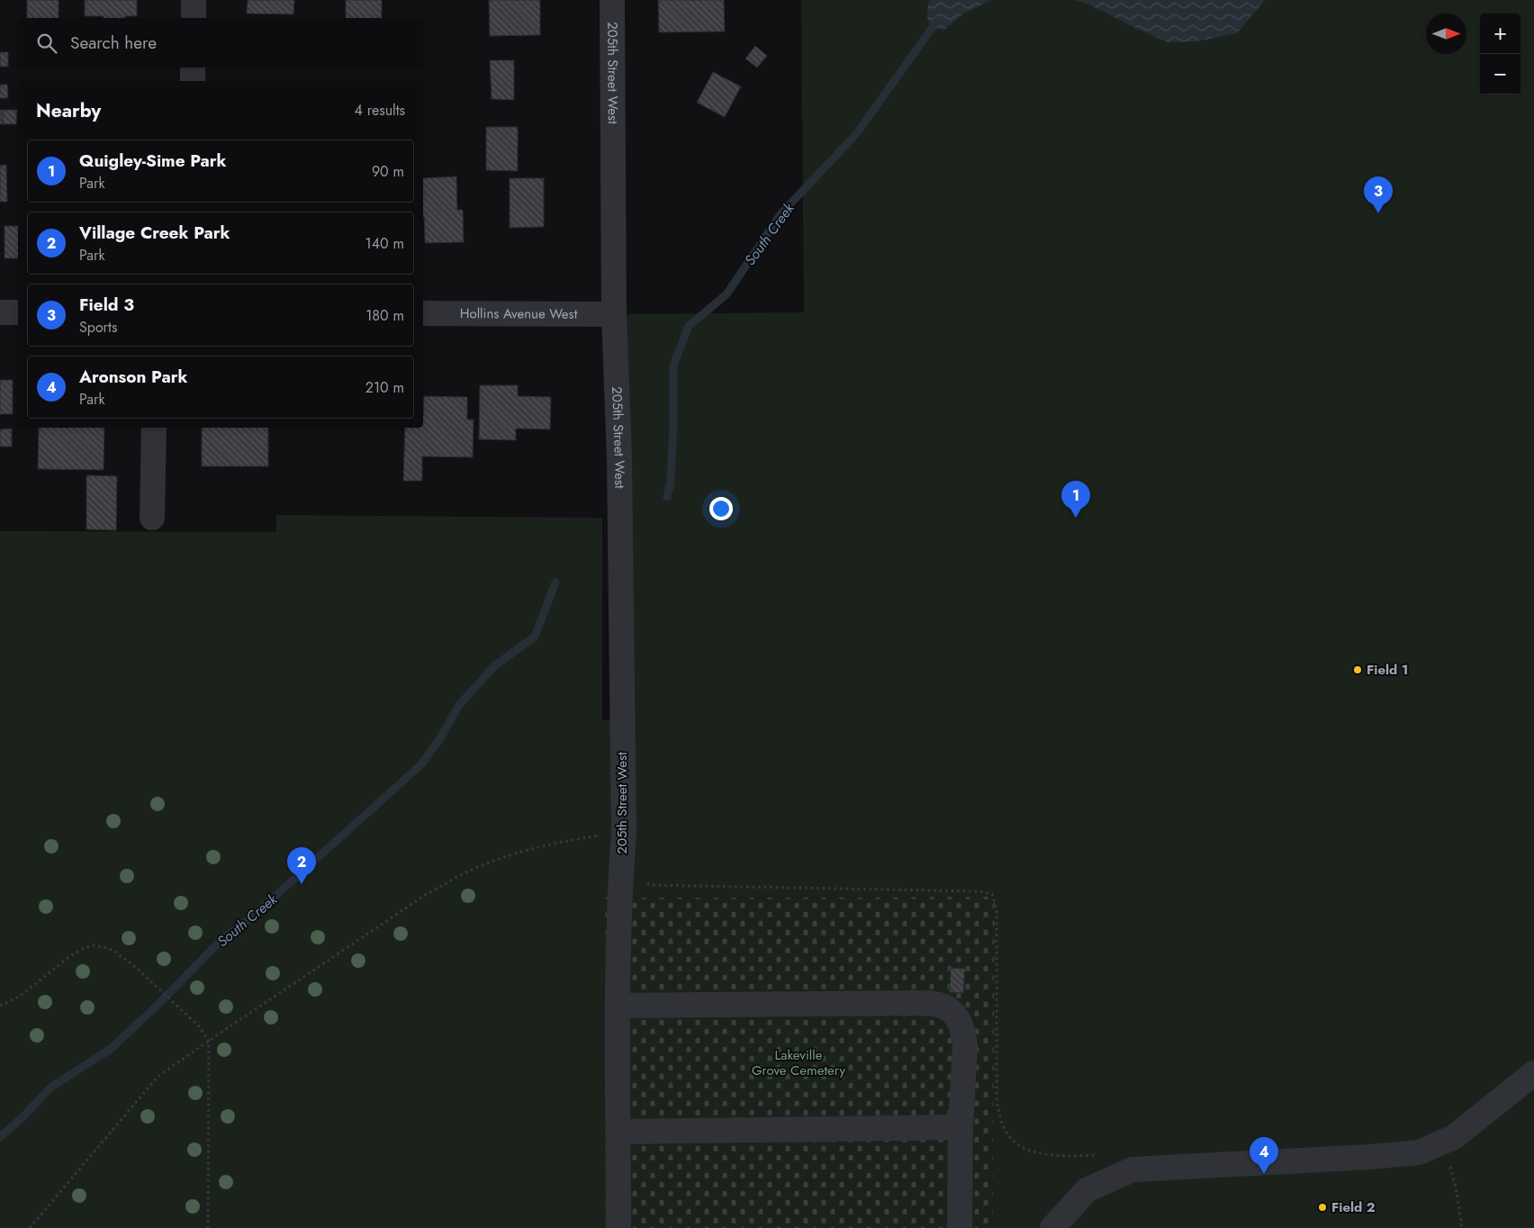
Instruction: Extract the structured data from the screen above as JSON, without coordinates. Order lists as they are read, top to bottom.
{
  "streets": {
    "street": ["205th Street West", "Hollins Avenue West"]
  },
  "crossings": [
    ["205th Street West", "Hollins Avenue West"]
  ],
  "water": ["South Creek"],
  "parks": ["Lakeville Grove Cemetery"],
  "places": ["Field 1", "Field 2"],
  "north": "right",
  "page": {
    "map_buttons": ["+", "−"],
    "search": "Search here",
    "heading": ["Nearby", "4 results"],
    "list": [
      {
        "mark": "1",
        "name": "Quigley-Sime Park",
        "note": "Park",
        "value": "90 m"
      },
      {
        "mark": "2",
        "name": "Village Creek Park",
        "note": "Park",
        "value": "140 m"
      },
      {
        "mark": "3",
        "name": "Field 3",
        "note": "Sports",
        "value": "180 m"
      },
      {
        "mark": "4",
        "name": "Aronson Park",
        "note": "Park",
        "value": "210 m"
      }
    ],
    "pins": [
      "3",
      "1",
      "2",
      "4"
    ]
  }
}
